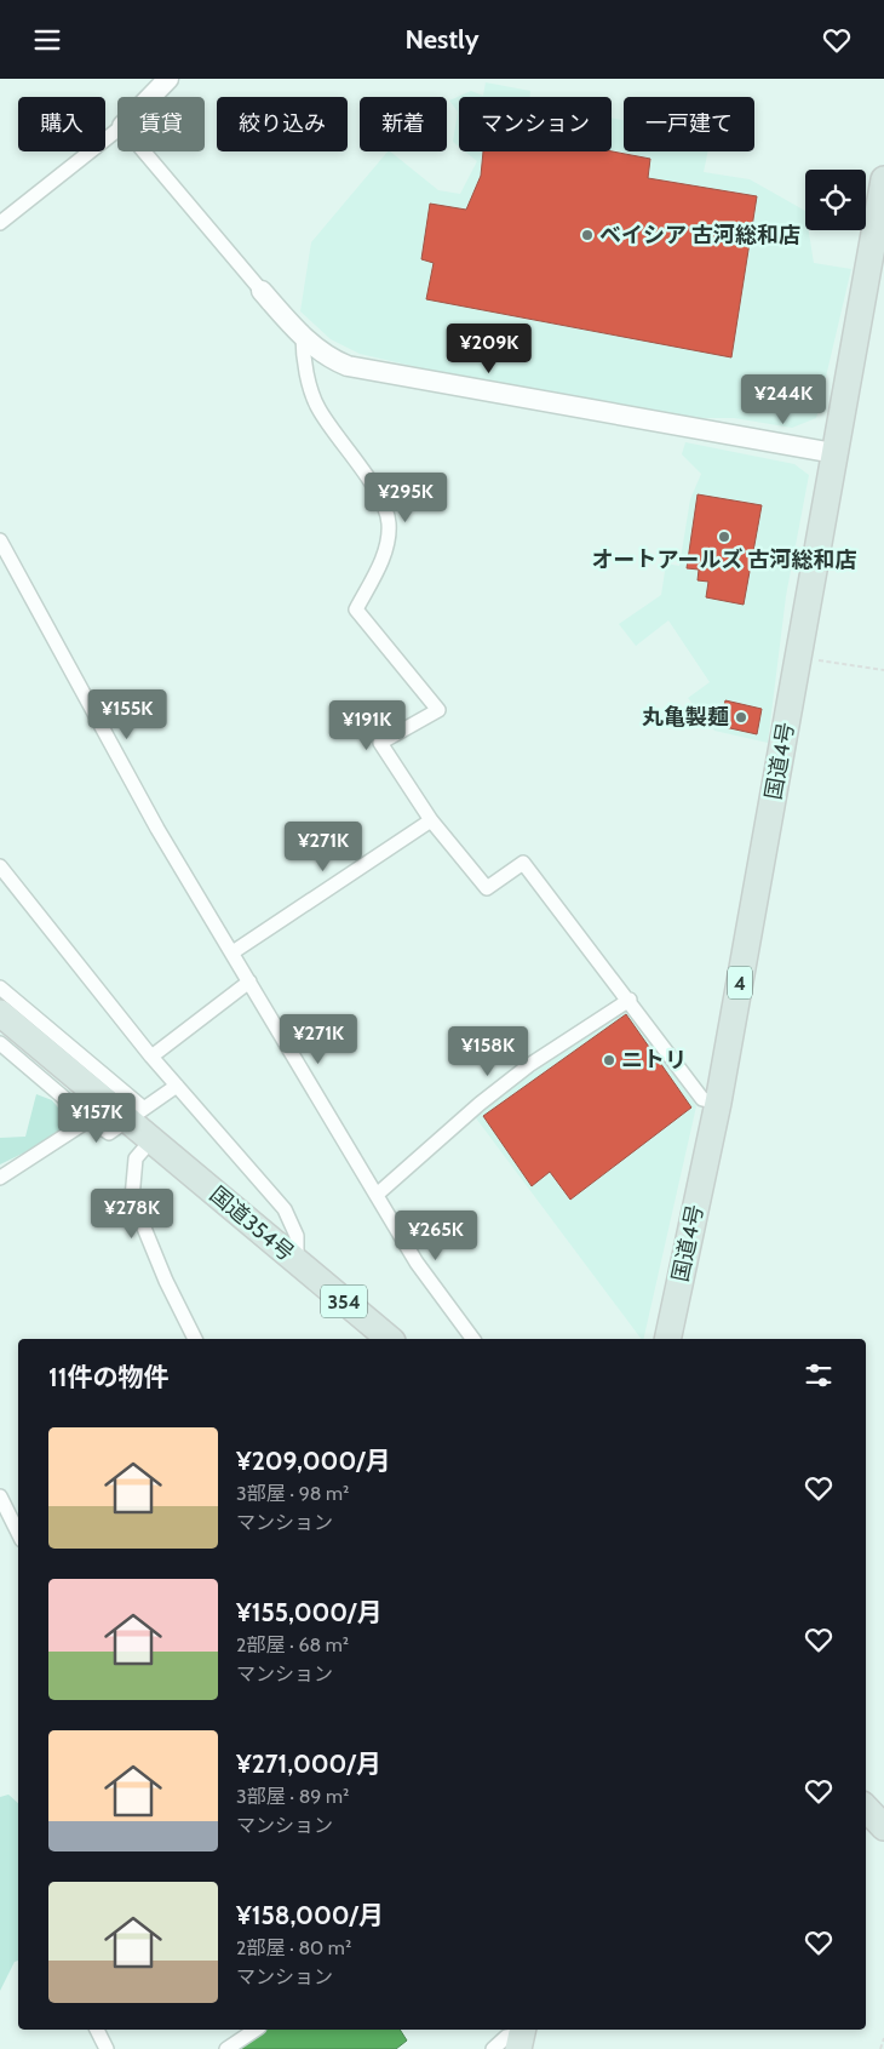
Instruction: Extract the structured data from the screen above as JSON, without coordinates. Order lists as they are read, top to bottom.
{
  "streets": {
    "highway": [
      "国道4号",
      "4",
      "国道354号",
      "354"
    ]
  },
  "places": [
    "ベイシア 古河総和店",
    "オートアールズ 古河総和店",
    "丸亀製麺",
    "ニトリ"
  ],
  "page": {
    "header": "Nestly",
    "chip": [
      "購入",
      "賃貸",
      "絞り込み",
      "新着",
      "マンション",
      "一戸建て"
    ],
    "price": [
      "¥209K",
      "¥244K",
      "¥295K",
      "¥155K",
      "¥191K",
      "¥271K",
      "¥271K",
      "¥158K",
      "¥157K",
      "¥278K",
      "¥265K"
    ],
    "heading": "11件の物件",
    "list": [
      {
        "name": "¥209,000/月",
        "note": "3部屋 · 98 m² · マンション"
      },
      {
        "name": "¥155,000/月",
        "note": "2部屋 · 68 m² · マンション"
      },
      {
        "name": "¥271,000/月",
        "note": "3部屋 · 89 m² · マンション"
      },
      {
        "name": "¥158,000/月",
        "note": "2部屋 · 80 m² · マンション"
      }
    ]
  }
}
